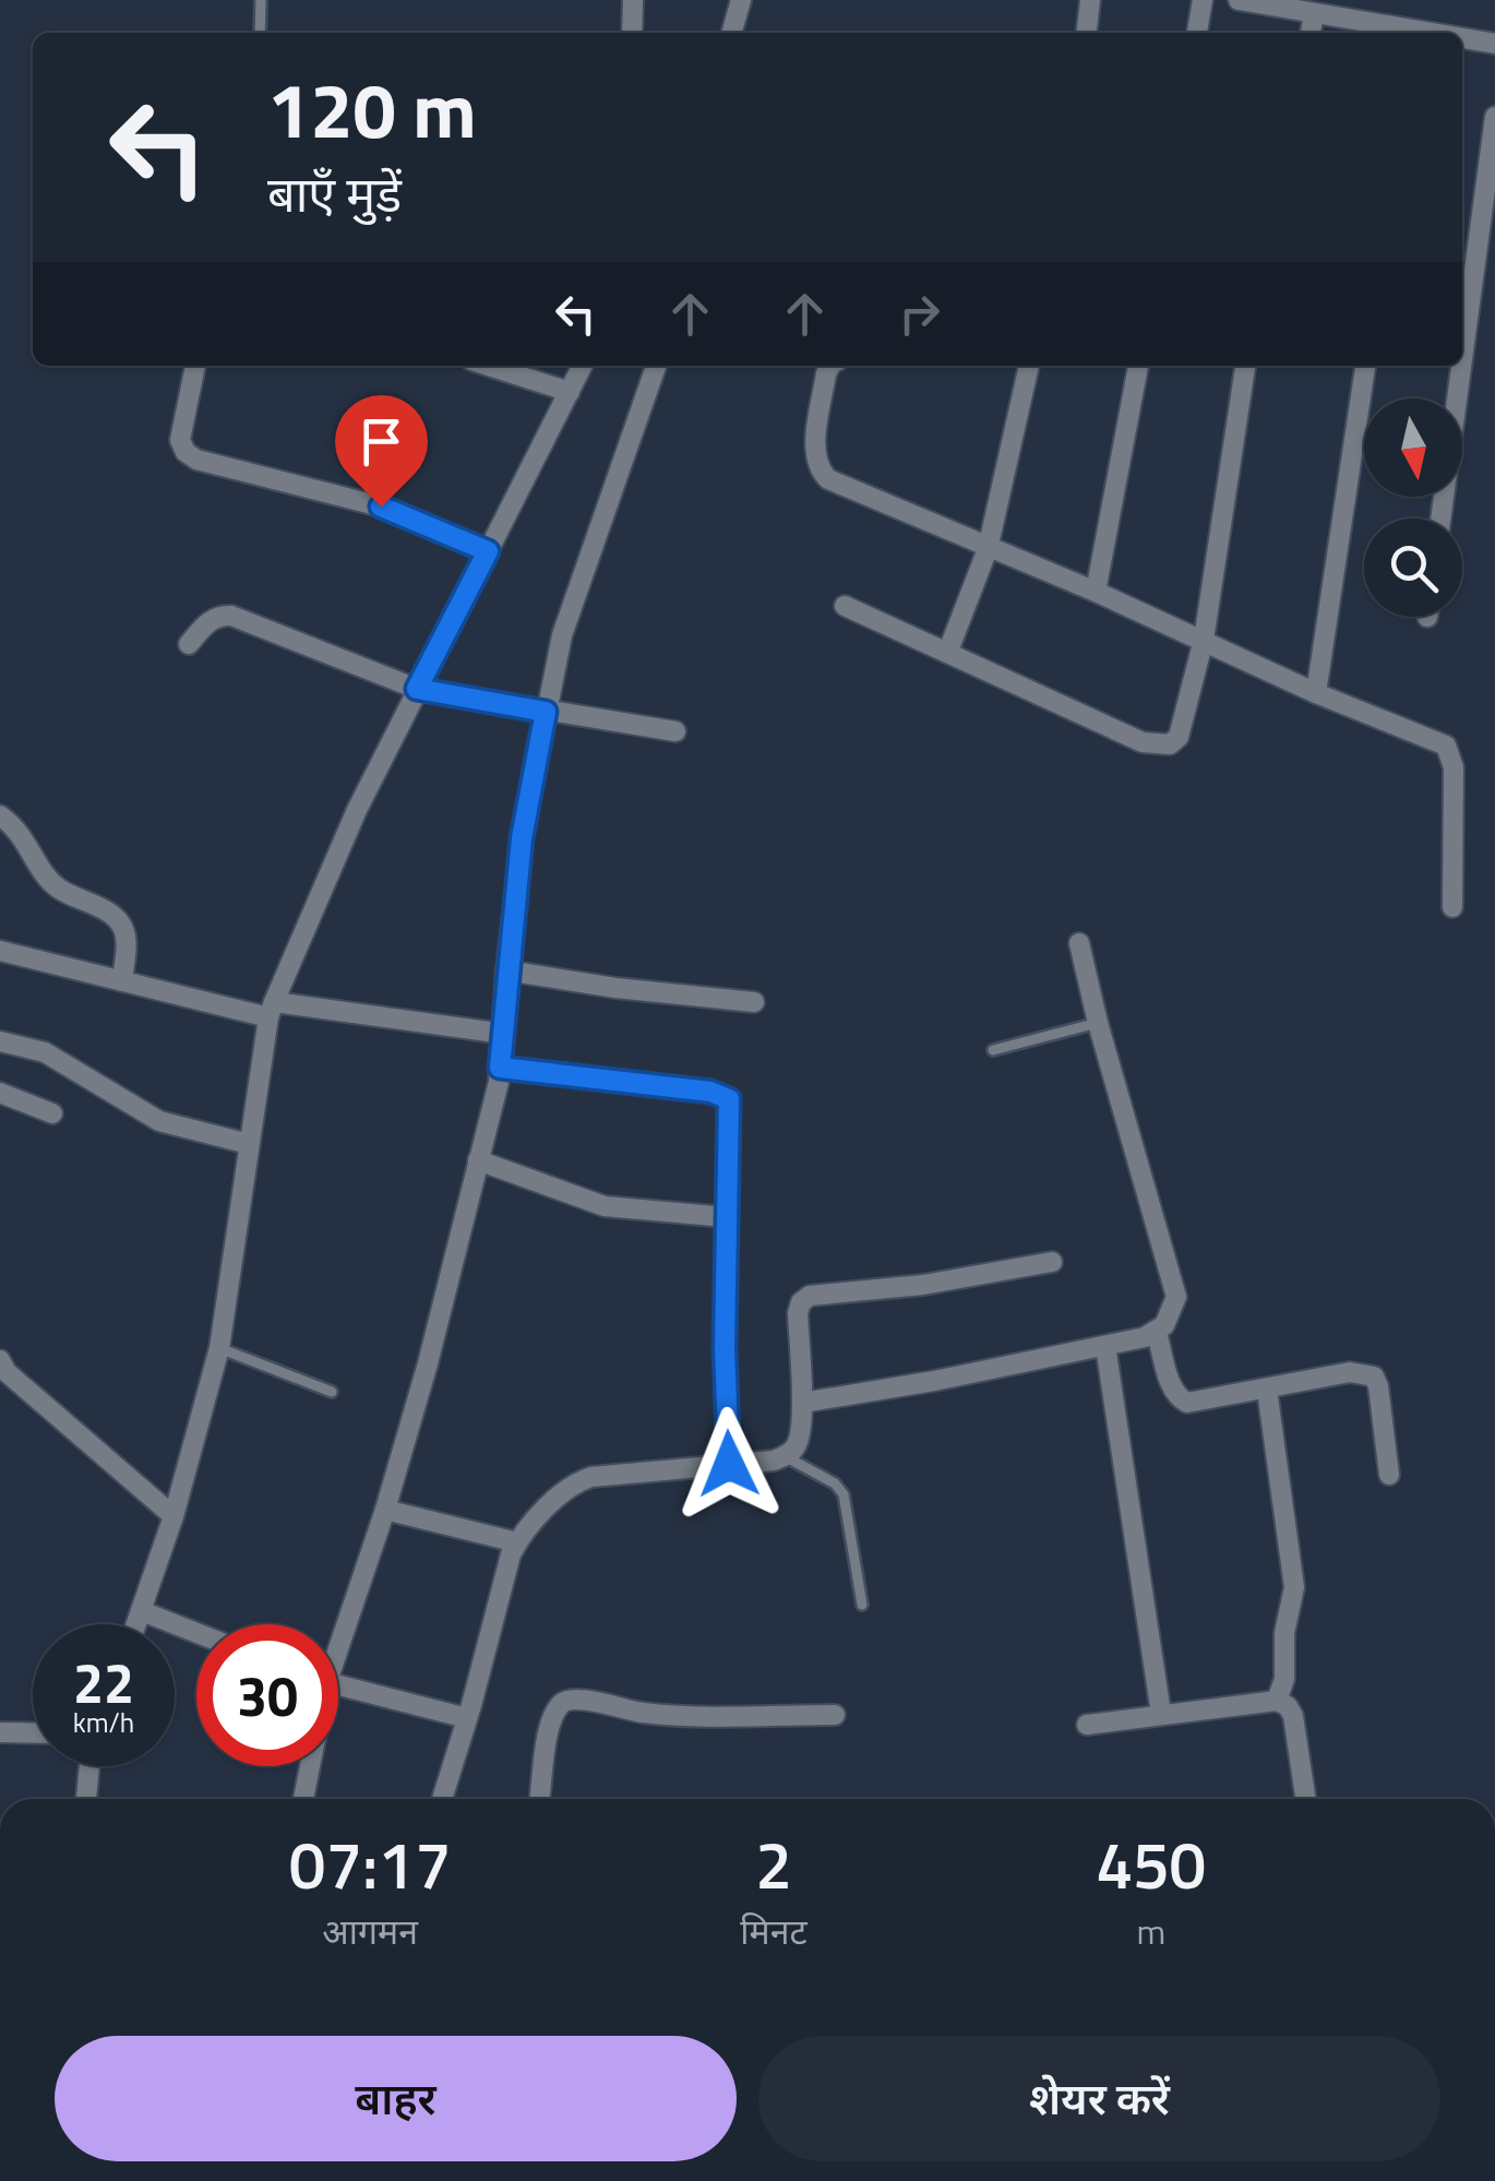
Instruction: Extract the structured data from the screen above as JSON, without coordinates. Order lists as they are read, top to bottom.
{
  "north": "bottom",
  "page": {
    "turn": ["120 m", "बाएँ मुड़ें"],
    "speed": "22 km/h",
    "limit": "30",
    "eta": [
      "07:17",
      "आगमन",
      "2",
      "मिनट",
      "450",
      "m"
    ],
    "buttons": ["बाहर", "शेयर करें"]
  }
}
